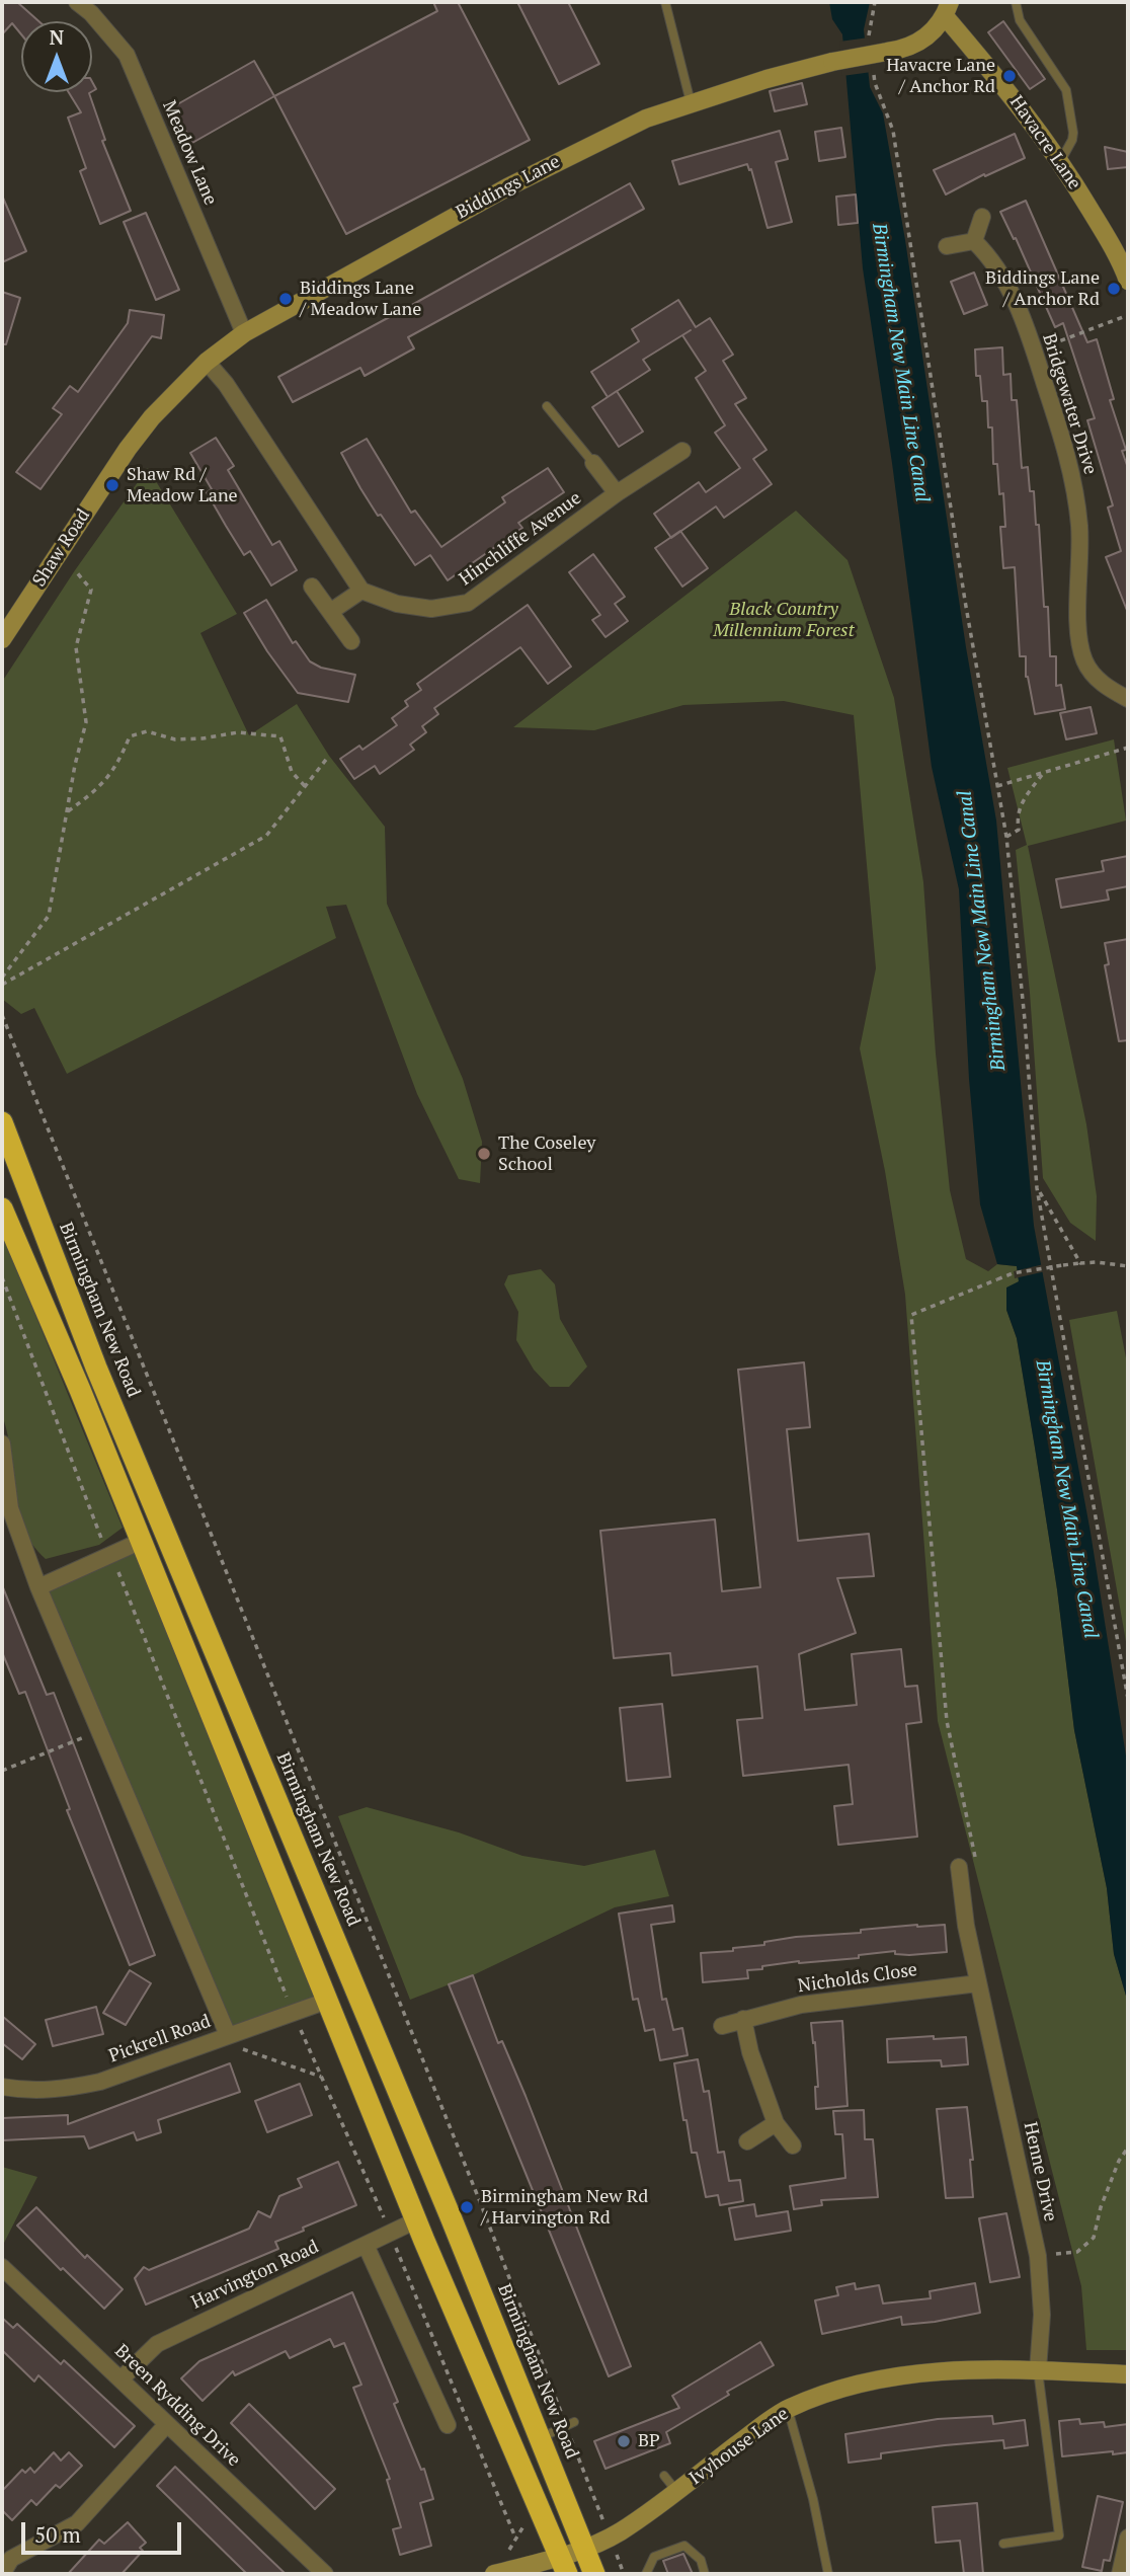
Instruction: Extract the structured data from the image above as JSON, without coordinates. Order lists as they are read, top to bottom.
{
  "streets": {
    "highway": ["Birmingham New Road"],
    "street": [
      "Havacre Lane",
      "Meadow Lane",
      "Biddings Lane",
      "Bridgewater Drive",
      "Hinchliffe Avenue",
      "Shaw Road",
      "Nicholds Close",
      "Pickrell Road",
      "Henne Drive",
      "Harvington Road",
      "Breen Rydding Drive",
      "Ivyhouse Lane"
    ]
  },
  "crossings": [
    ["Meadow Lane", "Biddings Lane"],
    ["Biddings Lane", "Shaw Road"],
    ["Birmingham New Road", "Ivyhouse Lane"],
    ["Nicholds Close", "Henne Drive"],
    ["Henne Drive", "Ivyhouse Lane"],
    ["Harvington Road", "Breen Rydding Drive"]
  ],
  "water": ["Birmingham New Main Line Canal"],
  "parks": ["Black Country Millennium Forest"],
  "places": [
    "Havacre Lane / Anchor Rd",
    "Biddings Lane / Anchor Rd",
    "Biddings Lane / Meadow Lane",
    "Shaw Rd / Meadow Lane",
    "The Coseley School",
    "Birmingham New Rd / Harvington Rd",
    "BP"
  ],
  "scale_bar": "50 m",
  "north": "top"
}
